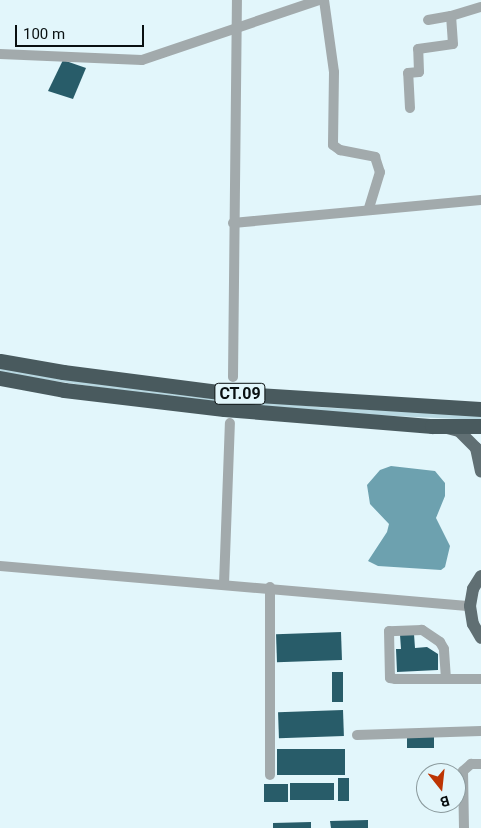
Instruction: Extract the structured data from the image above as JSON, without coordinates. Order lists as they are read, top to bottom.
{
  "streets": {
    "highway": ["CT.09"]
  },
  "scale_bar": "100 m",
  "north": "bottom"
}
